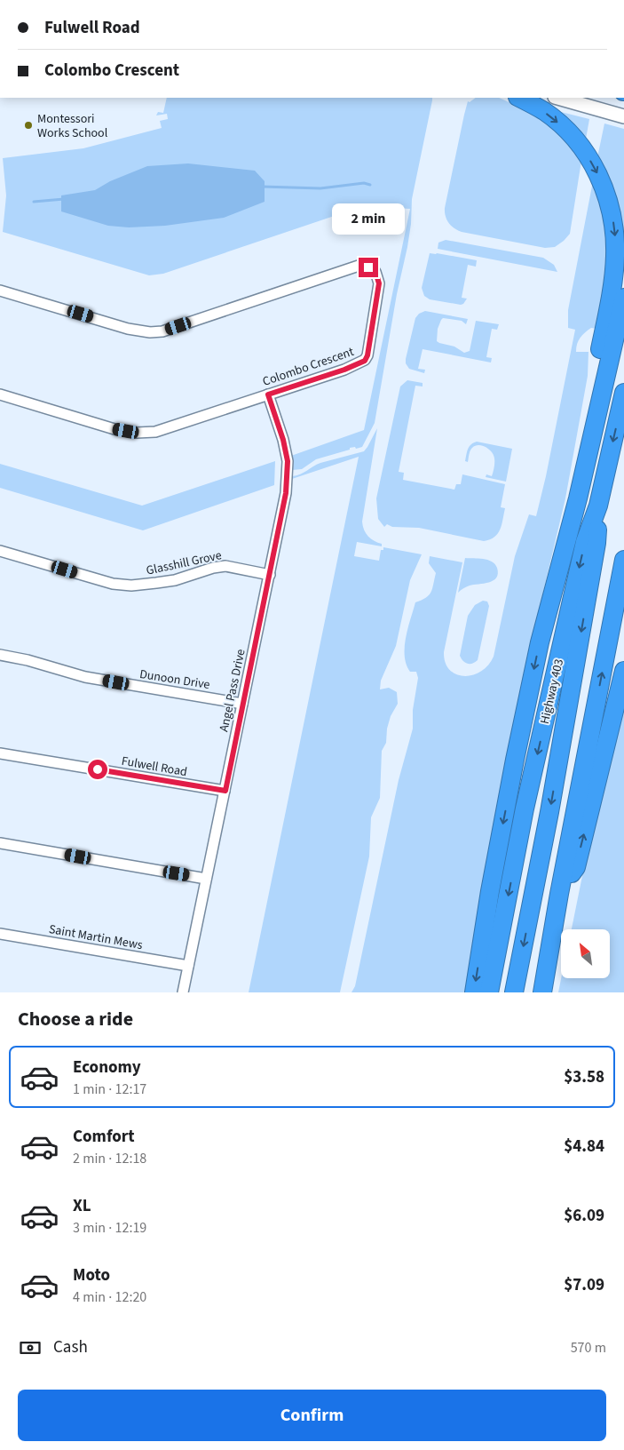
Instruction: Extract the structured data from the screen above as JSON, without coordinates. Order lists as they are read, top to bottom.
{
  "streets": {
    "highway": ["Highway 403"],
    "street": [
      "Colombo Crescent",
      "Glasshill Grove",
      "Dunoon Drive",
      "Angel Pass Drive",
      "Fulwell Road",
      "Saint Martin Mews"
    ]
  },
  "crossings": [
    ["Colombo Crescent", "Angel Pass Drive"],
    ["Glasshill Grove", "Angel Pass Drive"],
    ["Dunoon Drive", "Angel Pass Drive"],
    ["Angel Pass Drive", "Fulwell Road"],
    ["Angel Pass Drive", "Saint Martin Mews"]
  ],
  "places": ["Montessori Works School"],
  "north": "top left",
  "page": {
    "banner": ["Fulwell Road", "Colombo Crescent"],
    "bubble": "2 min",
    "heading": "Choose a ride",
    "list": [
      {
        "name": "Economy",
        "note": "1 min · 12:17",
        "value": "$3.58"
      },
      {
        "name": "Comfort",
        "note": "2 min · 12:18",
        "value": "$4.84"
      },
      {
        "name": "XL",
        "note": "3 min · 12:19",
        "value": "$6.09"
      },
      {
        "name": "Moto",
        "note": "4 min · 12:20",
        "value": "$7.09"
      }
    ],
    "pay": ["Cash", "570 m"],
    "buttons": "Confirm"
  }
}
